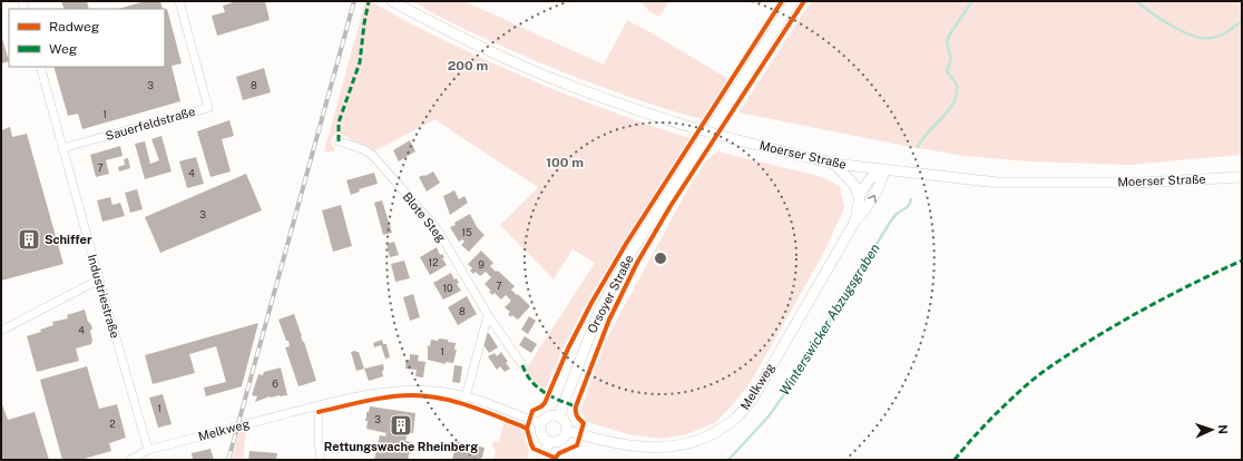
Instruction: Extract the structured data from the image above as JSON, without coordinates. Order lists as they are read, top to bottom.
{
  "streets": {
    "main road": ["Moerser Straße", "Orsoyer Straße", "Melkweg"],
    "street": ["Sauerfeldstraße", "Blote Steg", "Industriestraße"]
  },
  "crossings": [
    ["Sauerfeldstraße", "Industriestraße"],
    ["Moerser Straße", "Melkweg"],
    ["Orsoyer Straße", "Melkweg"],
    ["Industriestraße", "Melkweg"]
  ],
  "water": ["Winterswicker Abzugsgraben"],
  "places": {
    "building": ["Schiffer", "Rettungswache Rheinberg"]
  },
  "house_numbers": [
    "3",
    "8",
    "1",
    "7",
    "4",
    "3",
    "15",
    "12",
    "9",
    "7",
    "10",
    "8",
    "4",
    "1",
    "6",
    "1",
    "3",
    "2"
  ],
  "legend": ["Radweg", "Weg"],
  "north": "right",
  "rings": ["200 m", "100 m"]
}
